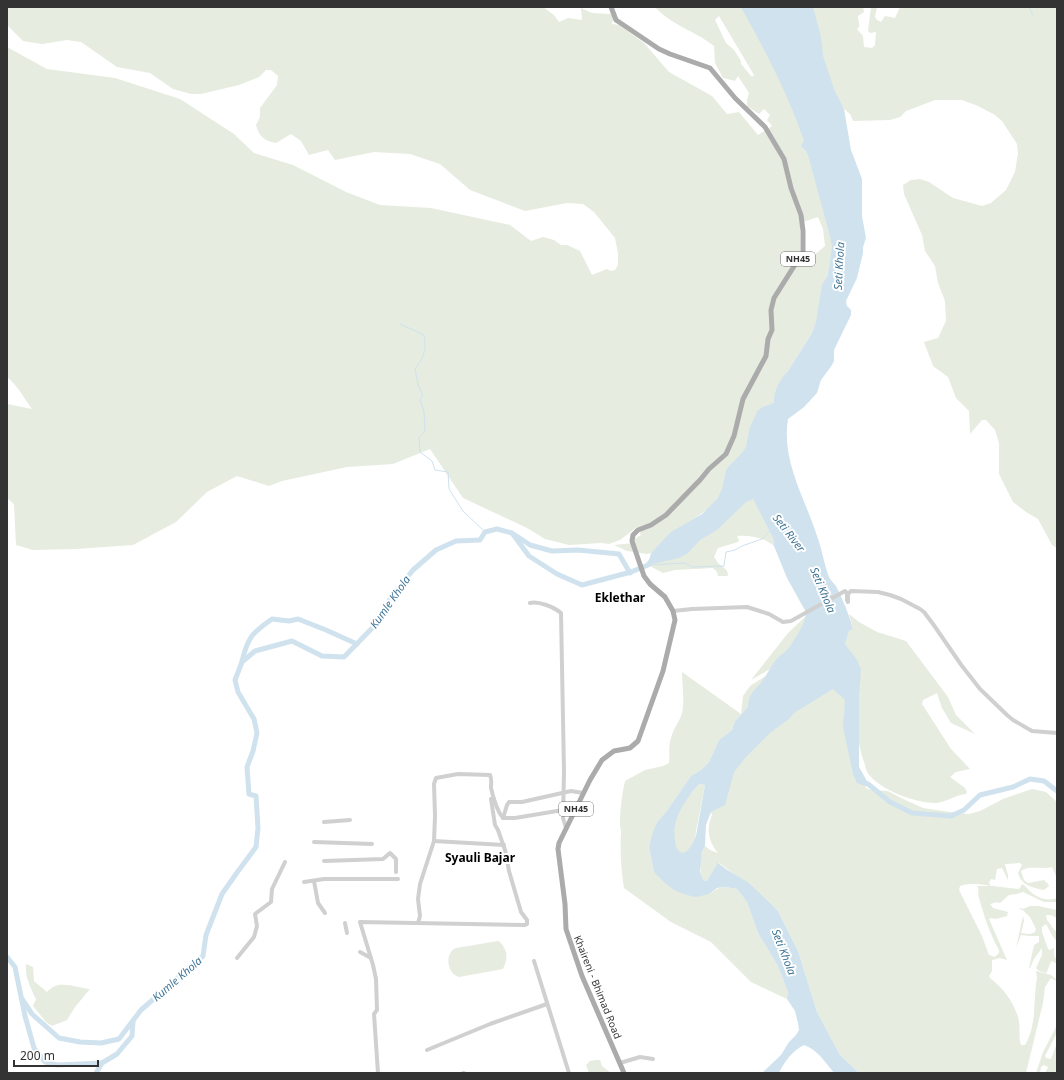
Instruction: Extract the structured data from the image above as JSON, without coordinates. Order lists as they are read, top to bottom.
{
  "streets": {
    "main road": ["NH45", "Khaireni - Bhimad Road"]
  },
  "crossings": [
    ["NH45", "Khaireni - Bhimad Road"]
  ],
  "districts": ["Eklethar", "Syauli Bajar"],
  "water": ["Seti Khola", "Seti River", "Kumle Khola"],
  "scale_bar": "200 m"
}
